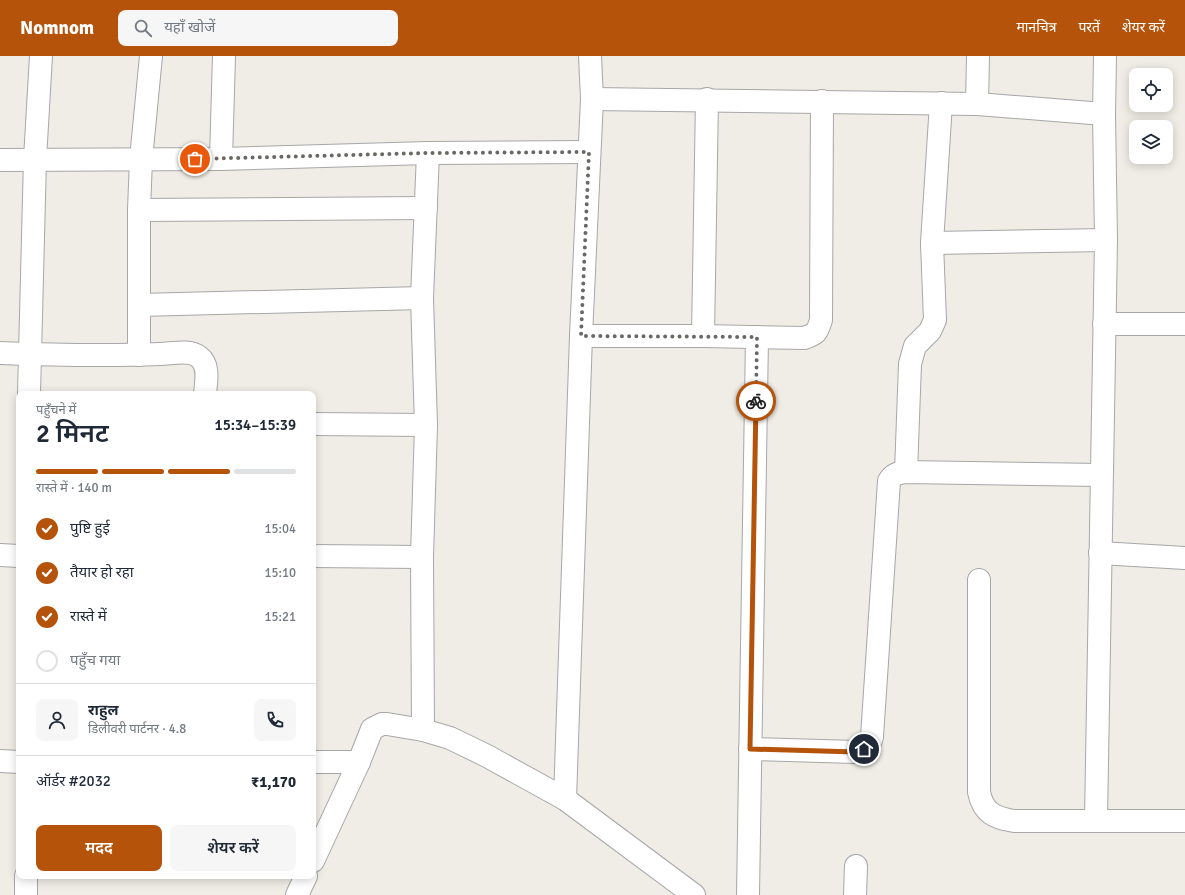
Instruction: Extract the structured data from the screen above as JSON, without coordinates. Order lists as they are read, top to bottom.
{
  "page": {
    "header": "Nomnom",
    "search": "यहाँ खोजें",
    "nav": ["मानचित्र", "परतें", "शेयर करें"],
    "heading": ["2 मिनट", "पहुँचने में", "15:34–15:39"],
    "panel": [
      "राहुल",
      "डिलीवरी पार्टनर · 4.8",
      "ऑर्डर #2032",
      "₹1,170"
    ],
    "bar": "रास्ते में · 140 m",
    "list": [
      ["पुष्टि हुई", "15:04"],
      ["तैयार हो रहा", "15:10"],
      ["रास्ते में", "15:21"],
      "पहुँच गया"
    ],
    "buttons": ["मदद", "शेयर करें"]
  }
}
